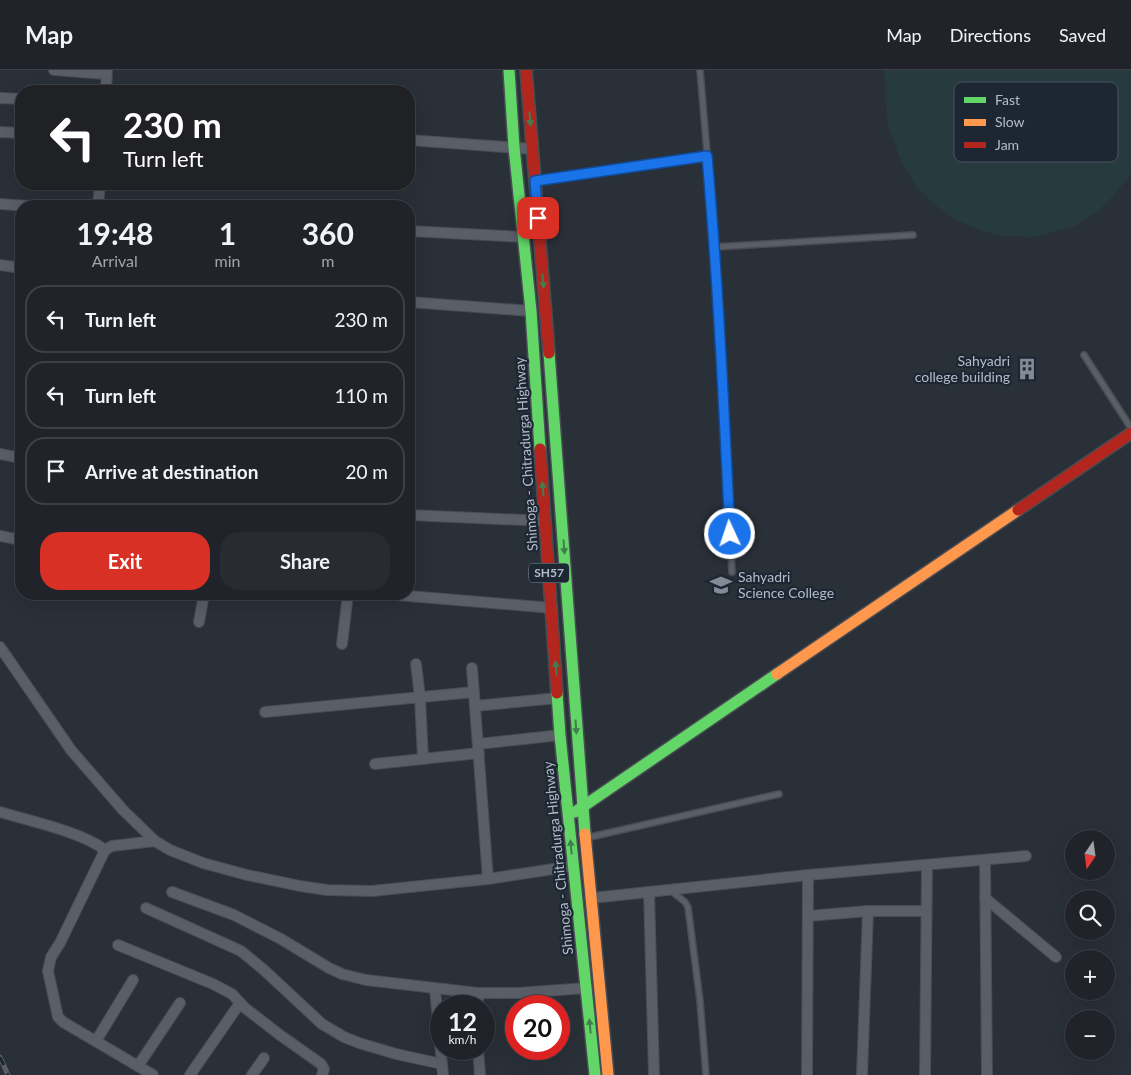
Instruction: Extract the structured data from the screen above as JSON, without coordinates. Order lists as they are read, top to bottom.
{
  "streets": {
    "main road": ["Shimoga - Chitradurga Highway", "SH57"]
  },
  "places": {
    "building": ["Sahyadri college building"],
    "school or university": ["Sahyadri Science College"]
  },
  "legend": ["Fast", "Slow", "Jam"],
  "north": "bottom",
  "page": {
    "header": "Map",
    "nav": ["Map", "Directions", "Saved"],
    "turn": ["230 m", "Turn left"],
    "eta": [
      "19:48",
      "Arrival",
      "1",
      "min",
      "360",
      "m"
    ],
    "list": [
      {
        "name": "Turn left",
        "value": "230 m"
      },
      {
        "name": "Turn left",
        "value": "110 m"
      },
      {
        "name": "Arrive at destination",
        "value": "20 m"
      }
    ],
    "buttons": ["Exit", "Share"],
    "map_buttons": ["+", "−"],
    "speed": "12 km/h",
    "limit": "20"
  }
}
